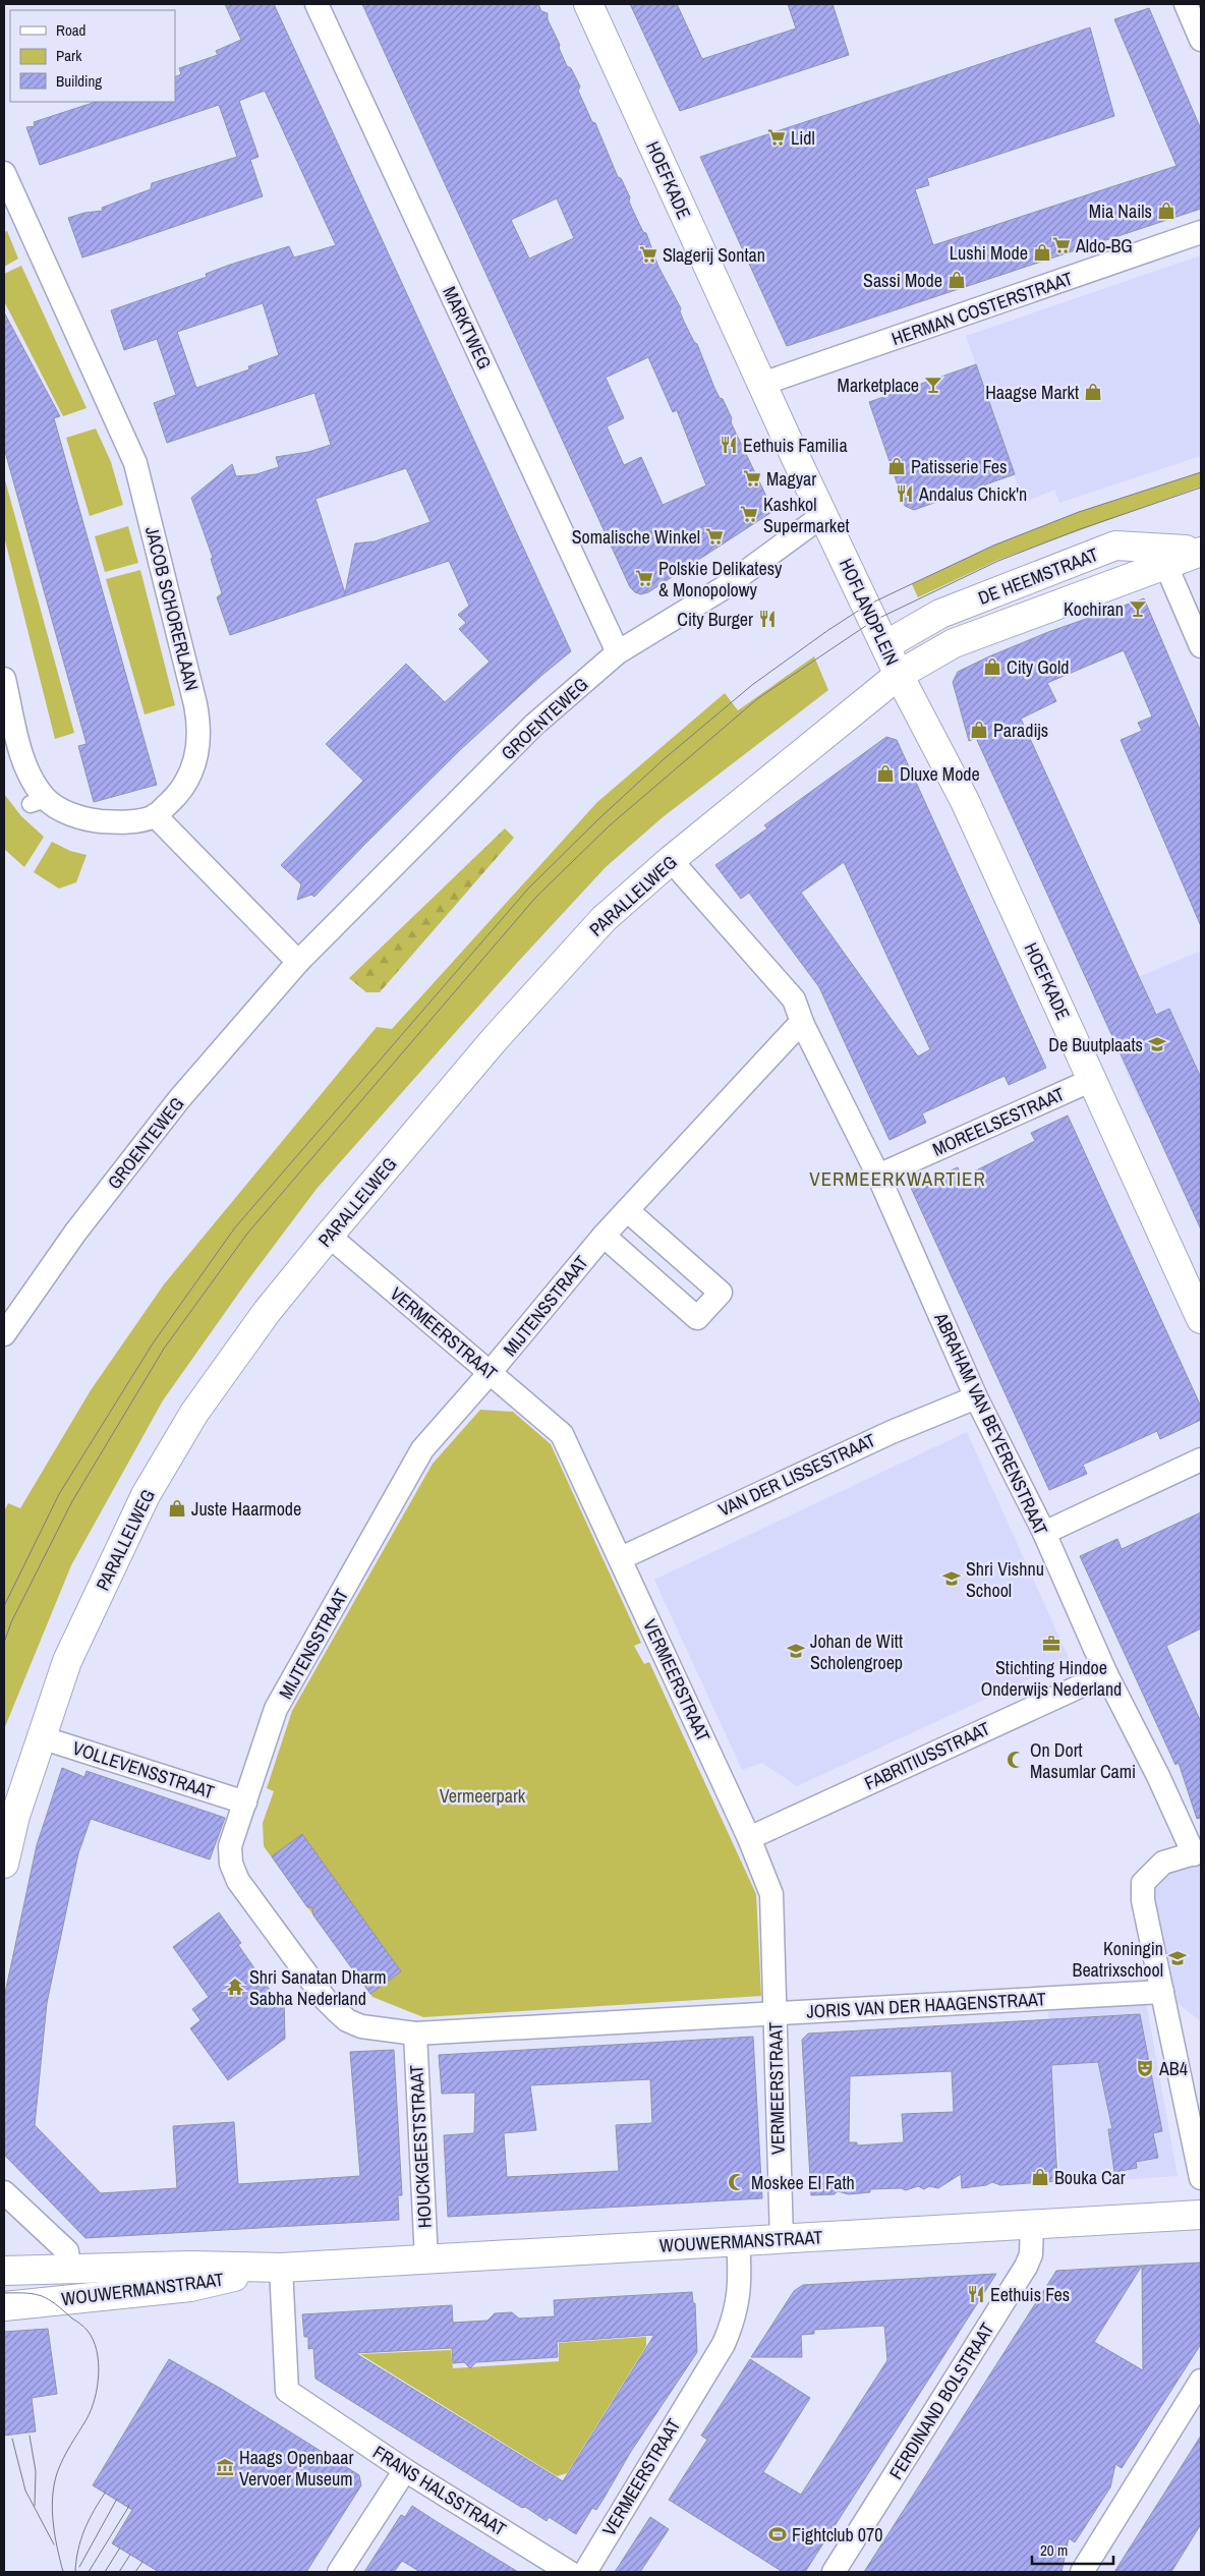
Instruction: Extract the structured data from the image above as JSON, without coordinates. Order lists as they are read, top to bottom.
{
  "streets": {
    "street": [
      "HOEFKADE",
      "HERMAN COSTERSTRAAT",
      "MARKTWEG",
      "DE HEEMSTRAAT",
      "JACOB SCHORERLAAN",
      "HOFLANDPLEIN",
      "GROENTEWEG",
      "PARALLELWEG",
      "MOREELSESTRAAT",
      "MIJTENSSTRAAT",
      "VERMEERSTRAAT",
      "ABRAHAM VAN BEYERENSTRAAT",
      "VAN DER LISSESTRAAT",
      "FABRITIUSSTRAAT",
      "VOLLEVENSSTRAAT",
      "JORIS VAN DER HAAGENSTRAAT",
      "HOUCKGEESTSTRAAT",
      "WOUWERMANSTRAAT",
      "FERDINAND BOLSTRAAT",
      "FRANS HALSSTRAAT"
    ]
  },
  "crossings": [
    ["HOEFKADE", "HERMAN COSTERSTRAAT"],
    ["HOEFKADE", "DE HEEMSTRAAT"],
    ["HOEFKADE", "HOFLANDPLEIN"],
    ["HOEFKADE", "PARALLELWEG"],
    ["HOEFKADE", "MOREELSESTRAAT"],
    ["HERMAN COSTERSTRAAT", "HOFLANDPLEIN"],
    ["MARKTWEG", "GROENTEWEG"],
    ["DE HEEMSTRAAT", "HOFLANDPLEIN"],
    ["DE HEEMSTRAAT", "PARALLELWEG"],
    ["HOFLANDPLEIN", "GROENTEWEG"],
    ["HOFLANDPLEIN", "PARALLELWEG"],
    ["PARALLELWEG", "VERMEERSTRAAT"],
    ["PARALLELWEG", "ABRAHAM VAN BEYERENSTRAAT"],
    ["PARALLELWEG", "VOLLEVENSSTRAAT"],
    ["MOREELSESTRAAT", "ABRAHAM VAN BEYERENSTRAAT"],
    ["MIJTENSSTRAAT", "VERMEERSTRAAT"],
    ["MIJTENSSTRAAT", "ABRAHAM VAN BEYERENSTRAAT"],
    ["MIJTENSSTRAAT", "VOLLEVENSSTRAAT"],
    ["MIJTENSSTRAAT", "JORIS VAN DER HAAGENSTRAAT"],
    ["MIJTENSSTRAAT", "HOUCKGEESTSTRAAT"],
    ["VERMEERSTRAAT", "VAN DER LISSESTRAAT"],
    ["VERMEERSTRAAT", "FABRITIUSSTRAAT"],
    ["VERMEERSTRAAT", "JORIS VAN DER HAAGENSTRAAT"],
    ["VERMEERSTRAAT", "WOUWERMANSTRAAT"],
    ["ABRAHAM VAN BEYERENSTRAAT", "VAN DER LISSESTRAAT"],
    ["ABRAHAM VAN BEYERENSTRAAT", "FABRITIUSSTRAAT"],
    ["ABRAHAM VAN BEYERENSTRAAT", "JORIS VAN DER HAAGENSTRAAT"],
    ["JORIS VAN DER HAAGENSTRAAT", "HOUCKGEESTSTRAAT"],
    ["HOUCKGEESTSTRAAT", "WOUWERMANSTRAAT"],
    ["WOUWERMANSTRAAT", "FERDINAND BOLSTRAAT"],
    ["WOUWERMANSTRAAT", "FRANS HALSSTRAAT"]
  ],
  "districts": ["VERMEERKWARTIER"],
  "parks": ["Vermeerpark"],
  "places": {
    "supermarket": [
      "Lidl",
      "Aldo-BG",
      "Slagerij Sontan",
      "Magyar",
      "Kashkol Supermarket",
      "Somalische Winkel",
      "Polskie Delikatesy & Monopolowy"
    ],
    "shop": [
      "Mia Nails",
      "Lushi Mode",
      "Sassi Mode",
      "Haagse Markt",
      "Patisserie Fes",
      "City Gold",
      "Paradijs",
      "Dluxe Mode",
      "Juste Haarmode",
      "Bouka Car"
    ],
    "bar": ["Marketplace", "Kochiran"],
    "restaurant": [
      "Eethuis Familia",
      "Andalus Chick'n",
      "City Burger",
      "Eethuis Fes"
    ],
    "school or university": [
      "De Buutplaats",
      "Shri Vishnu School",
      "Johan de Witt Scholengroep",
      "Koningin Beatrixschool"
    ],
    "office": ["Stichting Hindoe Onderwijs Nederland"],
    "mosque": ["On Dort Masumlar Cami", "Moskee El Fath"],
    "temple": ["Shri Sanatan Dharm Sabha Nederland"],
    "theatre": ["AB4"],
    "museum": ["Haags Openbaar Vervoer Museum"],
    "sports": ["Fightclub 070"]
  },
  "legend": ["Road", "Park", "Building"],
  "scale_bar": "20 m"
}
